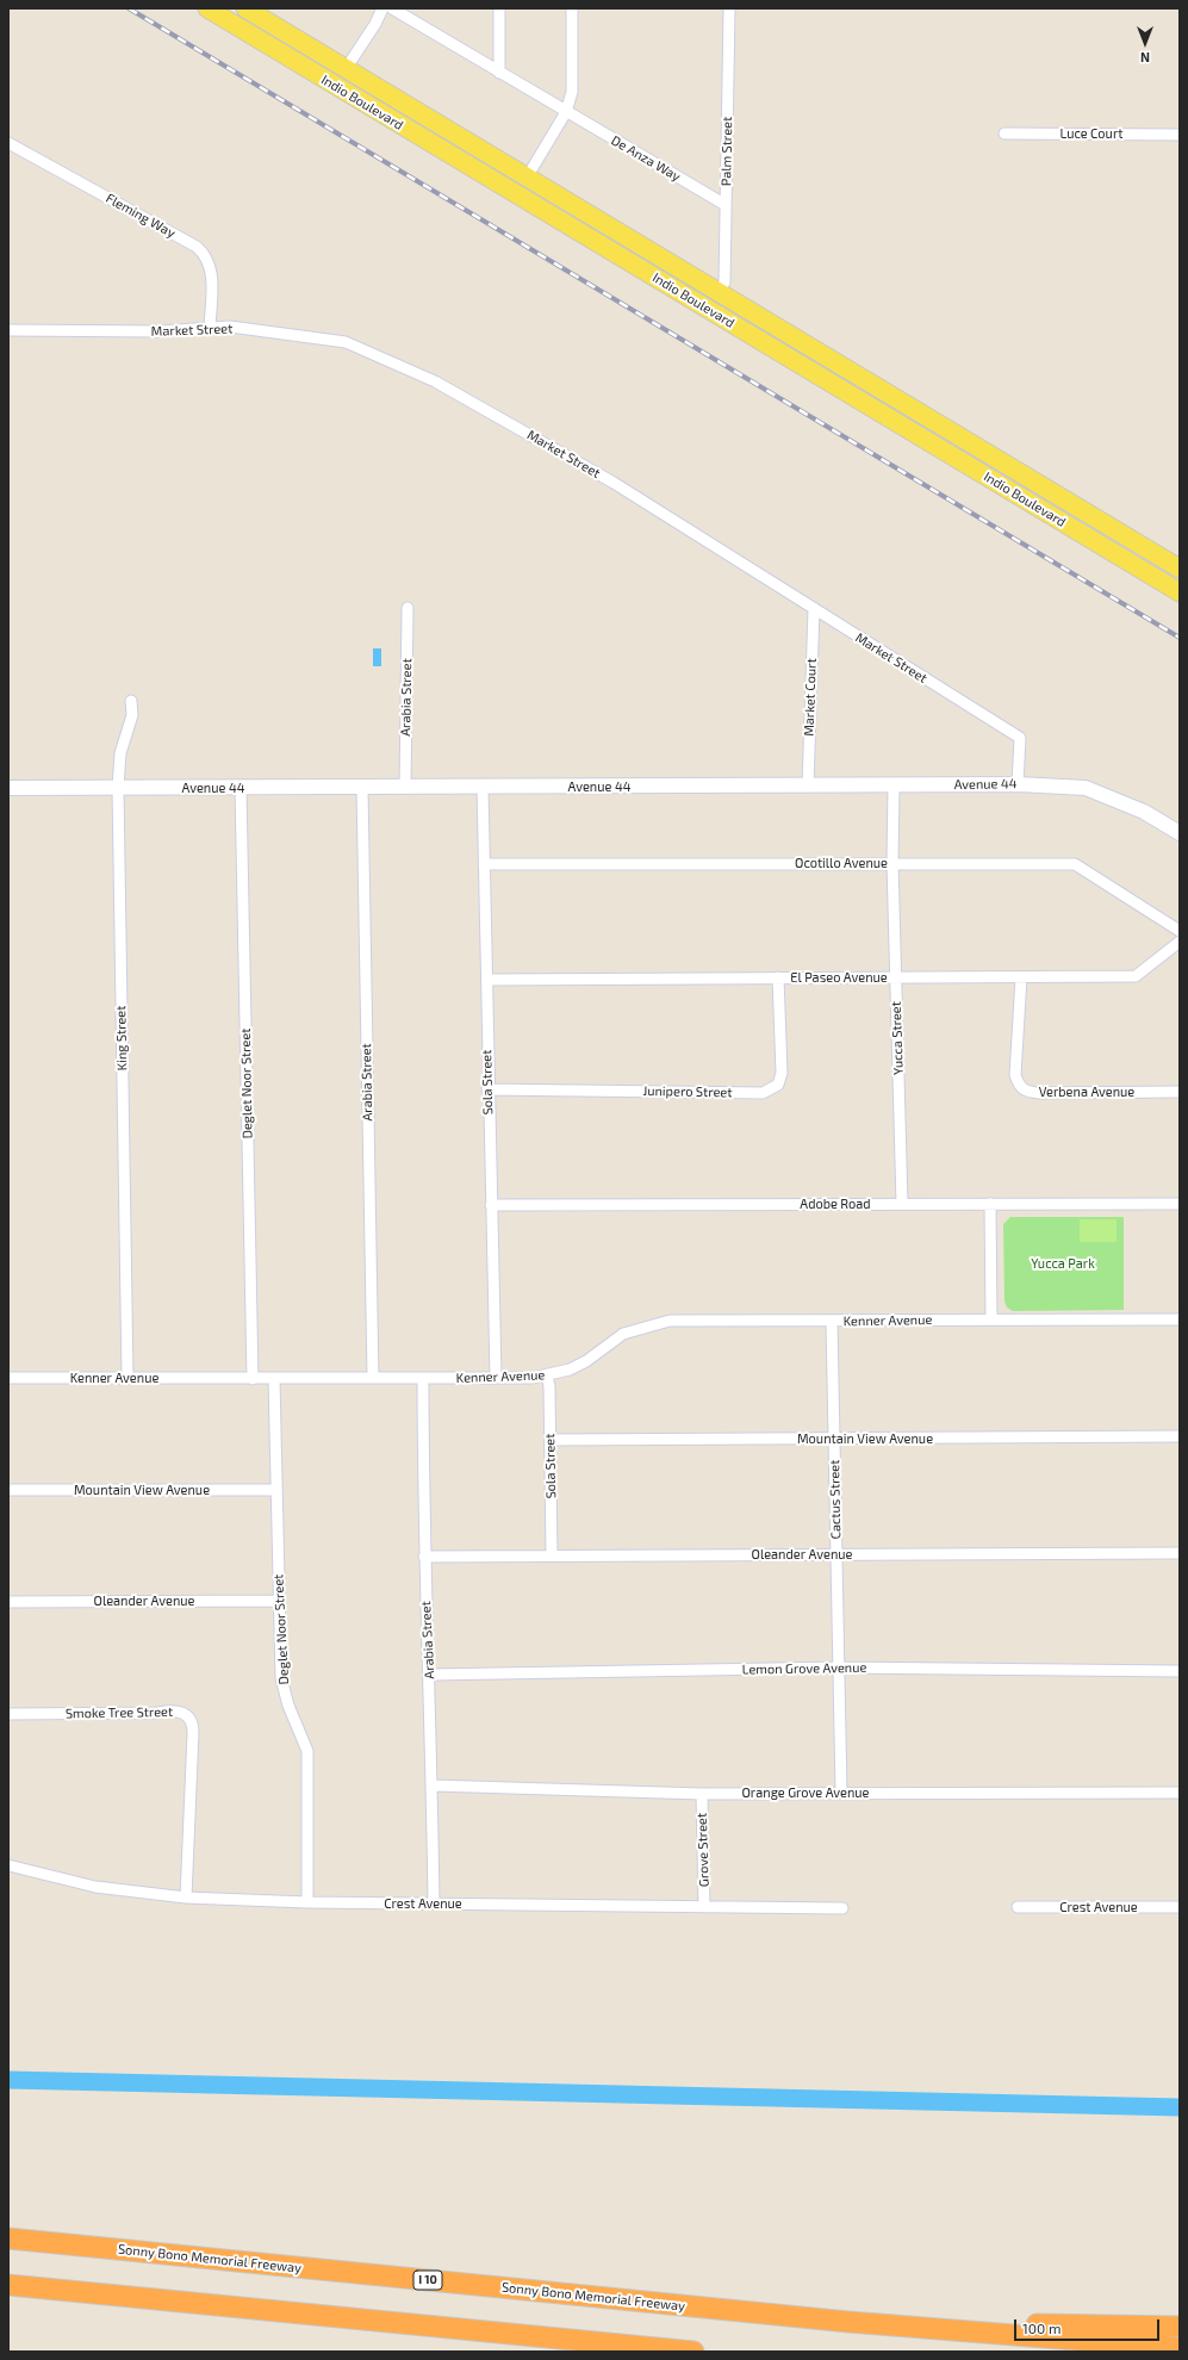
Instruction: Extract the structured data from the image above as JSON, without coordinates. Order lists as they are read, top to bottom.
{
  "streets": {
    "highway": ["Sonny Bono Memorial Freeway", "I 10"],
    "main road": ["Indio Boulevard"],
    "street": [
      "Luce Court",
      "Palm Street",
      "De Anza Way",
      "Fleming Way",
      "Market Street",
      "Arabia Street",
      "Market Court",
      "Avenue 44",
      "Ocotillo Avenue",
      "El Paseo Avenue",
      "King Street",
      "Yucca Street",
      "Sola Street",
      "Deglet Noor Street",
      "Junipero Street",
      "Verbena Avenue",
      "Adobe Road",
      "Kenner Avenue",
      "Mountain View Avenue",
      "Cactus Street",
      "Oleander Avenue",
      "Lemon Grove Avenue",
      "Smoke Tree Street",
      "Orange Grove Avenue",
      "Grove Street",
      "Crest Avenue"
    ]
  },
  "crossings": [
    ["Indio Boulevard", "Palm Street"],
    ["Palm Street", "De Anza Way"],
    ["Fleming Way", "Market Street"],
    ["Market Street", "Market Court"],
    ["Market Street", "Avenue 44"],
    ["Arabia Street", "Avenue 44"],
    ["Arabia Street", "Kenner Avenue"],
    ["Arabia Street", "Oleander Avenue"],
    ["Arabia Street", "Lemon Grove Avenue"],
    ["Arabia Street", "Orange Grove Avenue"],
    ["Arabia Street", "Crest Avenue"],
    ["Market Court", "Avenue 44"],
    ["Avenue 44", "King Street"],
    ["Avenue 44", "Yucca Street"],
    ["Avenue 44", "Sola Street"],
    ["Avenue 44", "Deglet Noor Street"],
    ["Ocotillo Avenue", "Yucca Street"],
    ["Ocotillo Avenue", "Sola Street"],
    ["El Paseo Avenue", "Yucca Street"],
    ["El Paseo Avenue", "Sola Street"],
    ["El Paseo Avenue", "Junipero Street"],
    ["El Paseo Avenue", "Verbena Avenue"],
    ["King Street", "Kenner Avenue"],
    ["Yucca Street", "Adobe Road"],
    ["Sola Street", "Junipero Street"],
    ["Sola Street", "Adobe Road"],
    ["Sola Street", "Kenner Avenue"],
    ["Sola Street", "Mountain View Avenue"],
    ["Sola Street", "Oleander Avenue"],
    ["Deglet Noor Street", "Kenner Avenue"],
    ["Deglet Noor Street", "Mountain View Avenue"],
    ["Deglet Noor Street", "Oleander Avenue"],
    ["Deglet Noor Street", "Crest Avenue"],
    ["Kenner Avenue", "Cactus Street"],
    ["Mountain View Avenue", "Cactus Street"],
    ["Cactus Street", "Oleander Avenue"],
    ["Cactus Street", "Lemon Grove Avenue"],
    ["Cactus Street", "Orange Grove Avenue"],
    ["Smoke Tree Street", "Crest Avenue"],
    ["Orange Grove Avenue", "Grove Street"],
    ["Grove Street", "Crest Avenue"]
  ],
  "parks": ["Yucca Park"],
  "scale_bar": "100 m",
  "north": "bottom"
}
